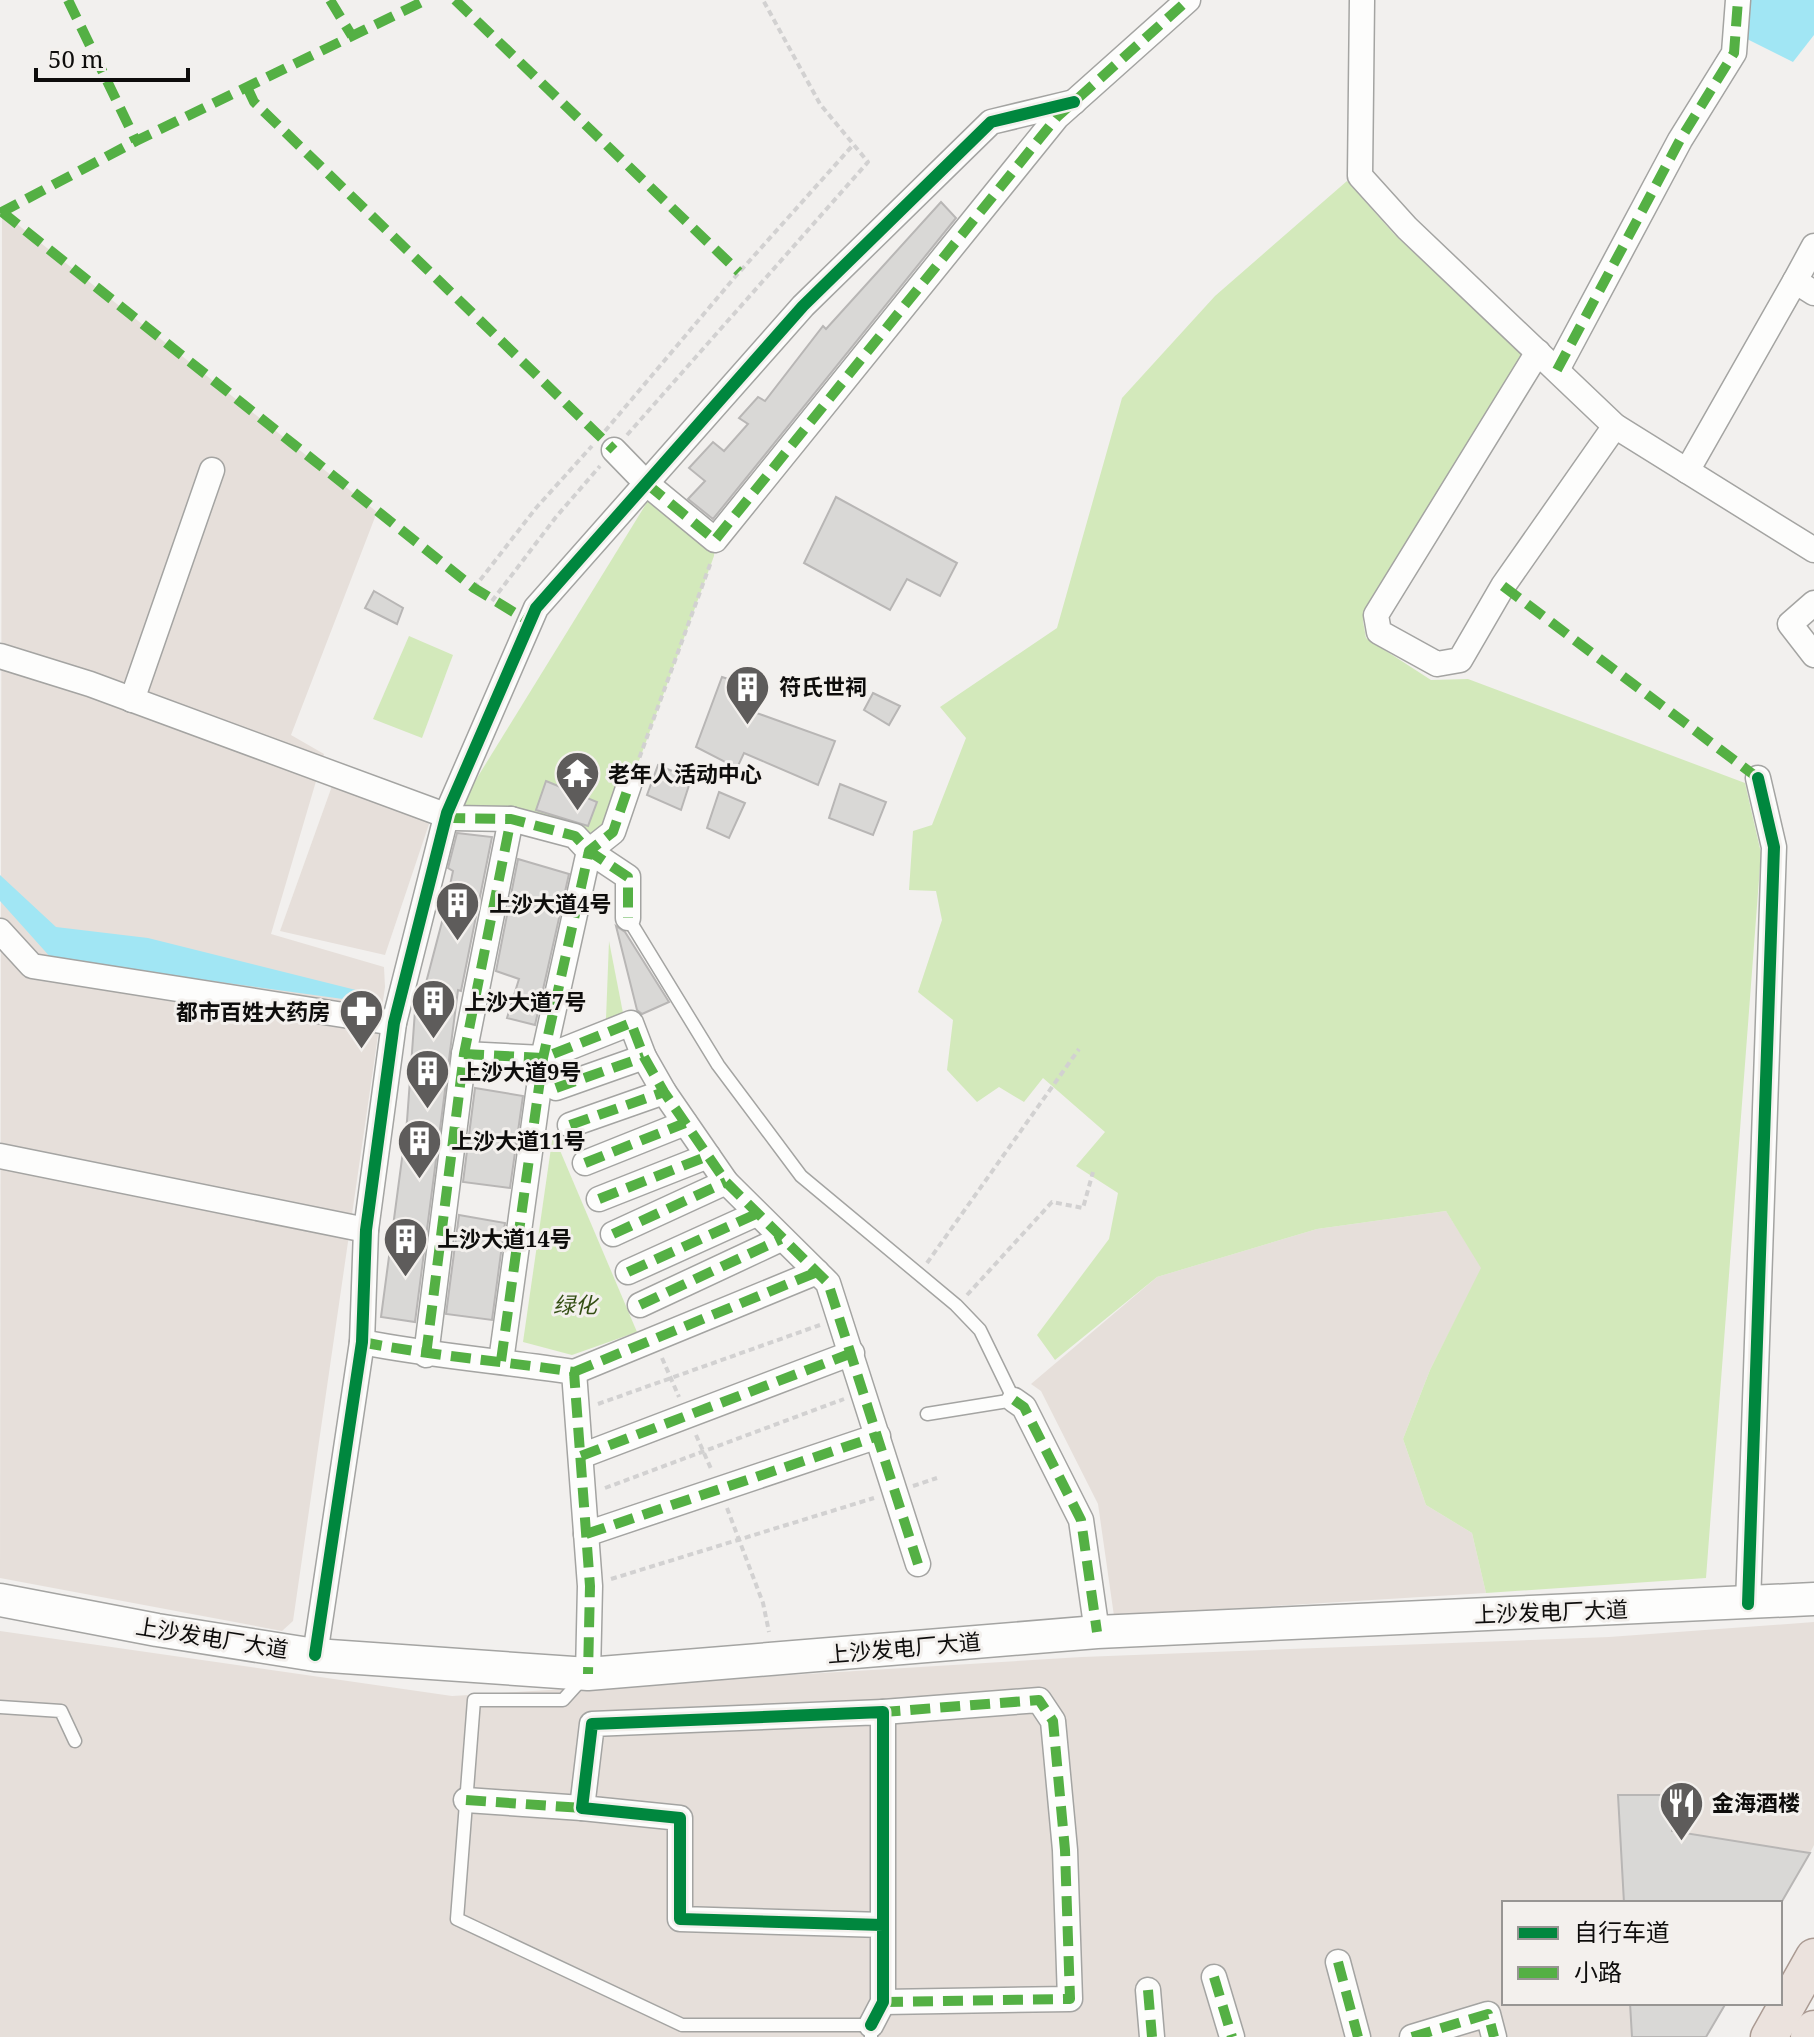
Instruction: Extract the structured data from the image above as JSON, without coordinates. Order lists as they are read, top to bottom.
{
  "streets": {
    "main road": ["上沙发电厂大道"]
  },
  "parks": ["绿化"],
  "places": {
    "building": [
      "符氏世祠",
      "上沙大道4号",
      "上沙大道7号",
      "上沙大道9号",
      "上沙大道11号",
      "上沙大道14号"
    ],
    "temple": ["老年人活动中心"],
    "pharmacy": ["都市百姓大药房"],
    "restaurant": ["金海酒楼"]
  },
  "legend": ["自行车道", "小路"],
  "scale_bar": "50 m"
}
